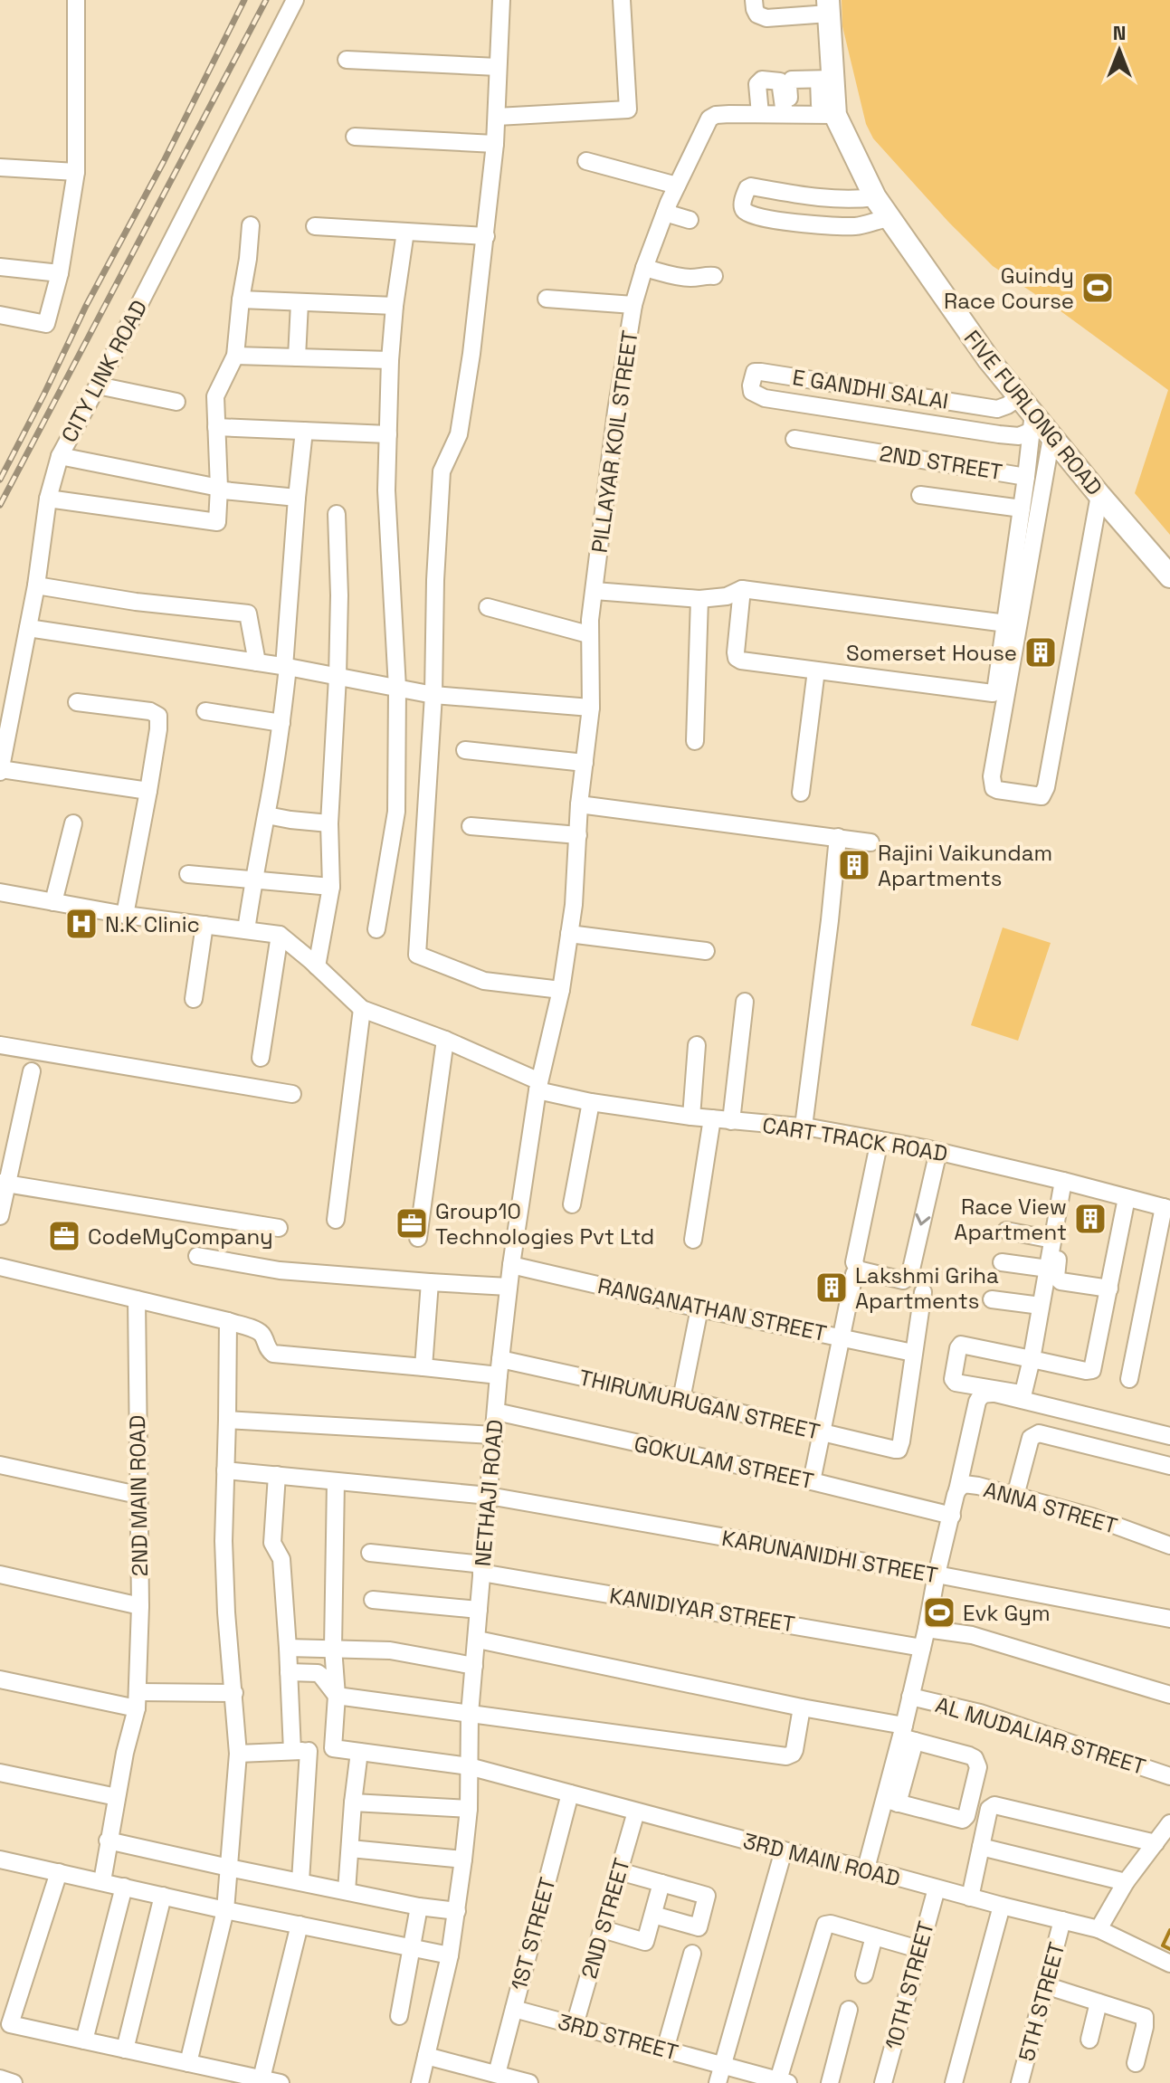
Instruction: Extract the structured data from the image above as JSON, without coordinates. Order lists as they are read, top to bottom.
{
  "streets": {
    "main road": ["FIVE FURLONG ROAD"],
    "street": [
      "CITY LINK ROAD",
      "E GANDHI SALAI",
      "PILLAYAR KOIL STREET",
      "2ND STREET",
      "CART TRACK ROAD",
      "RANGANATHAN STREET",
      "THIRUMURUGAN STREET",
      "GOKULAM STREET",
      "NETHAJI ROAD",
      "2ND MAIN ROAD",
      "ANNA STREET",
      "KARUNANIDHI STREET",
      "KANIDIYAR STREET",
      "AL MUDALIAR STREET",
      "3RD MAIN ROAD",
      "1ST STREET",
      "10TH STREET",
      "5TH STREET",
      "3RD STREET"
    ]
  },
  "crossings": [
    ["FIVE FURLONG ROAD", "PILLAYAR KOIL STREET"],
    ["FIVE FURLONG ROAD", "2ND STREET"],
    ["PILLAYAR KOIL STREET", "NETHAJI ROAD"],
    ["2ND STREET", "3RD MAIN ROAD"],
    ["2ND STREET", "3RD STREET"],
    ["CART TRACK ROAD", "NETHAJI ROAD"],
    ["RANGANATHAN STREET", "THIRUMURUGAN STREET"],
    ["RANGANATHAN STREET", "NETHAJI ROAD"],
    ["THIRUMURUGAN STREET", "NETHAJI ROAD"],
    ["GOKULAM STREET", "NETHAJI ROAD"],
    ["GOKULAM STREET", "ANNA STREET"],
    ["NETHAJI ROAD", "KARUNANIDHI STREET"],
    ["NETHAJI ROAD", "KANIDIYAR STREET"],
    ["NETHAJI ROAD", "3RD MAIN ROAD"],
    ["ANNA STREET", "KARUNANIDHI STREET"],
    ["ANNA STREET", "KANIDIYAR STREET"],
    ["ANNA STREET", "AL MUDALIAR STREET"],
    ["ANNA STREET", "3RD MAIN ROAD"],
    ["3RD MAIN ROAD", "1ST STREET"],
    ["3RD MAIN ROAD", "10TH STREET"],
    ["3RD MAIN ROAD", "5TH STREET"],
    ["1ST STREET", "3RD STREET"]
  ],
  "places": {
    "sports": ["Guindy Race Course", "Evk Gym"],
    "building": [
      "Somerset House",
      "Rajini Vaikundam Apartments",
      "Race View Apartment",
      "Lakshmi Griha Apartments"
    ],
    "hospital": ["N.K Clinic"],
    "office": ["Group10 Technologies Pvt Ltd", "CodeMyCompany"]
  },
  "north": "top"
}
